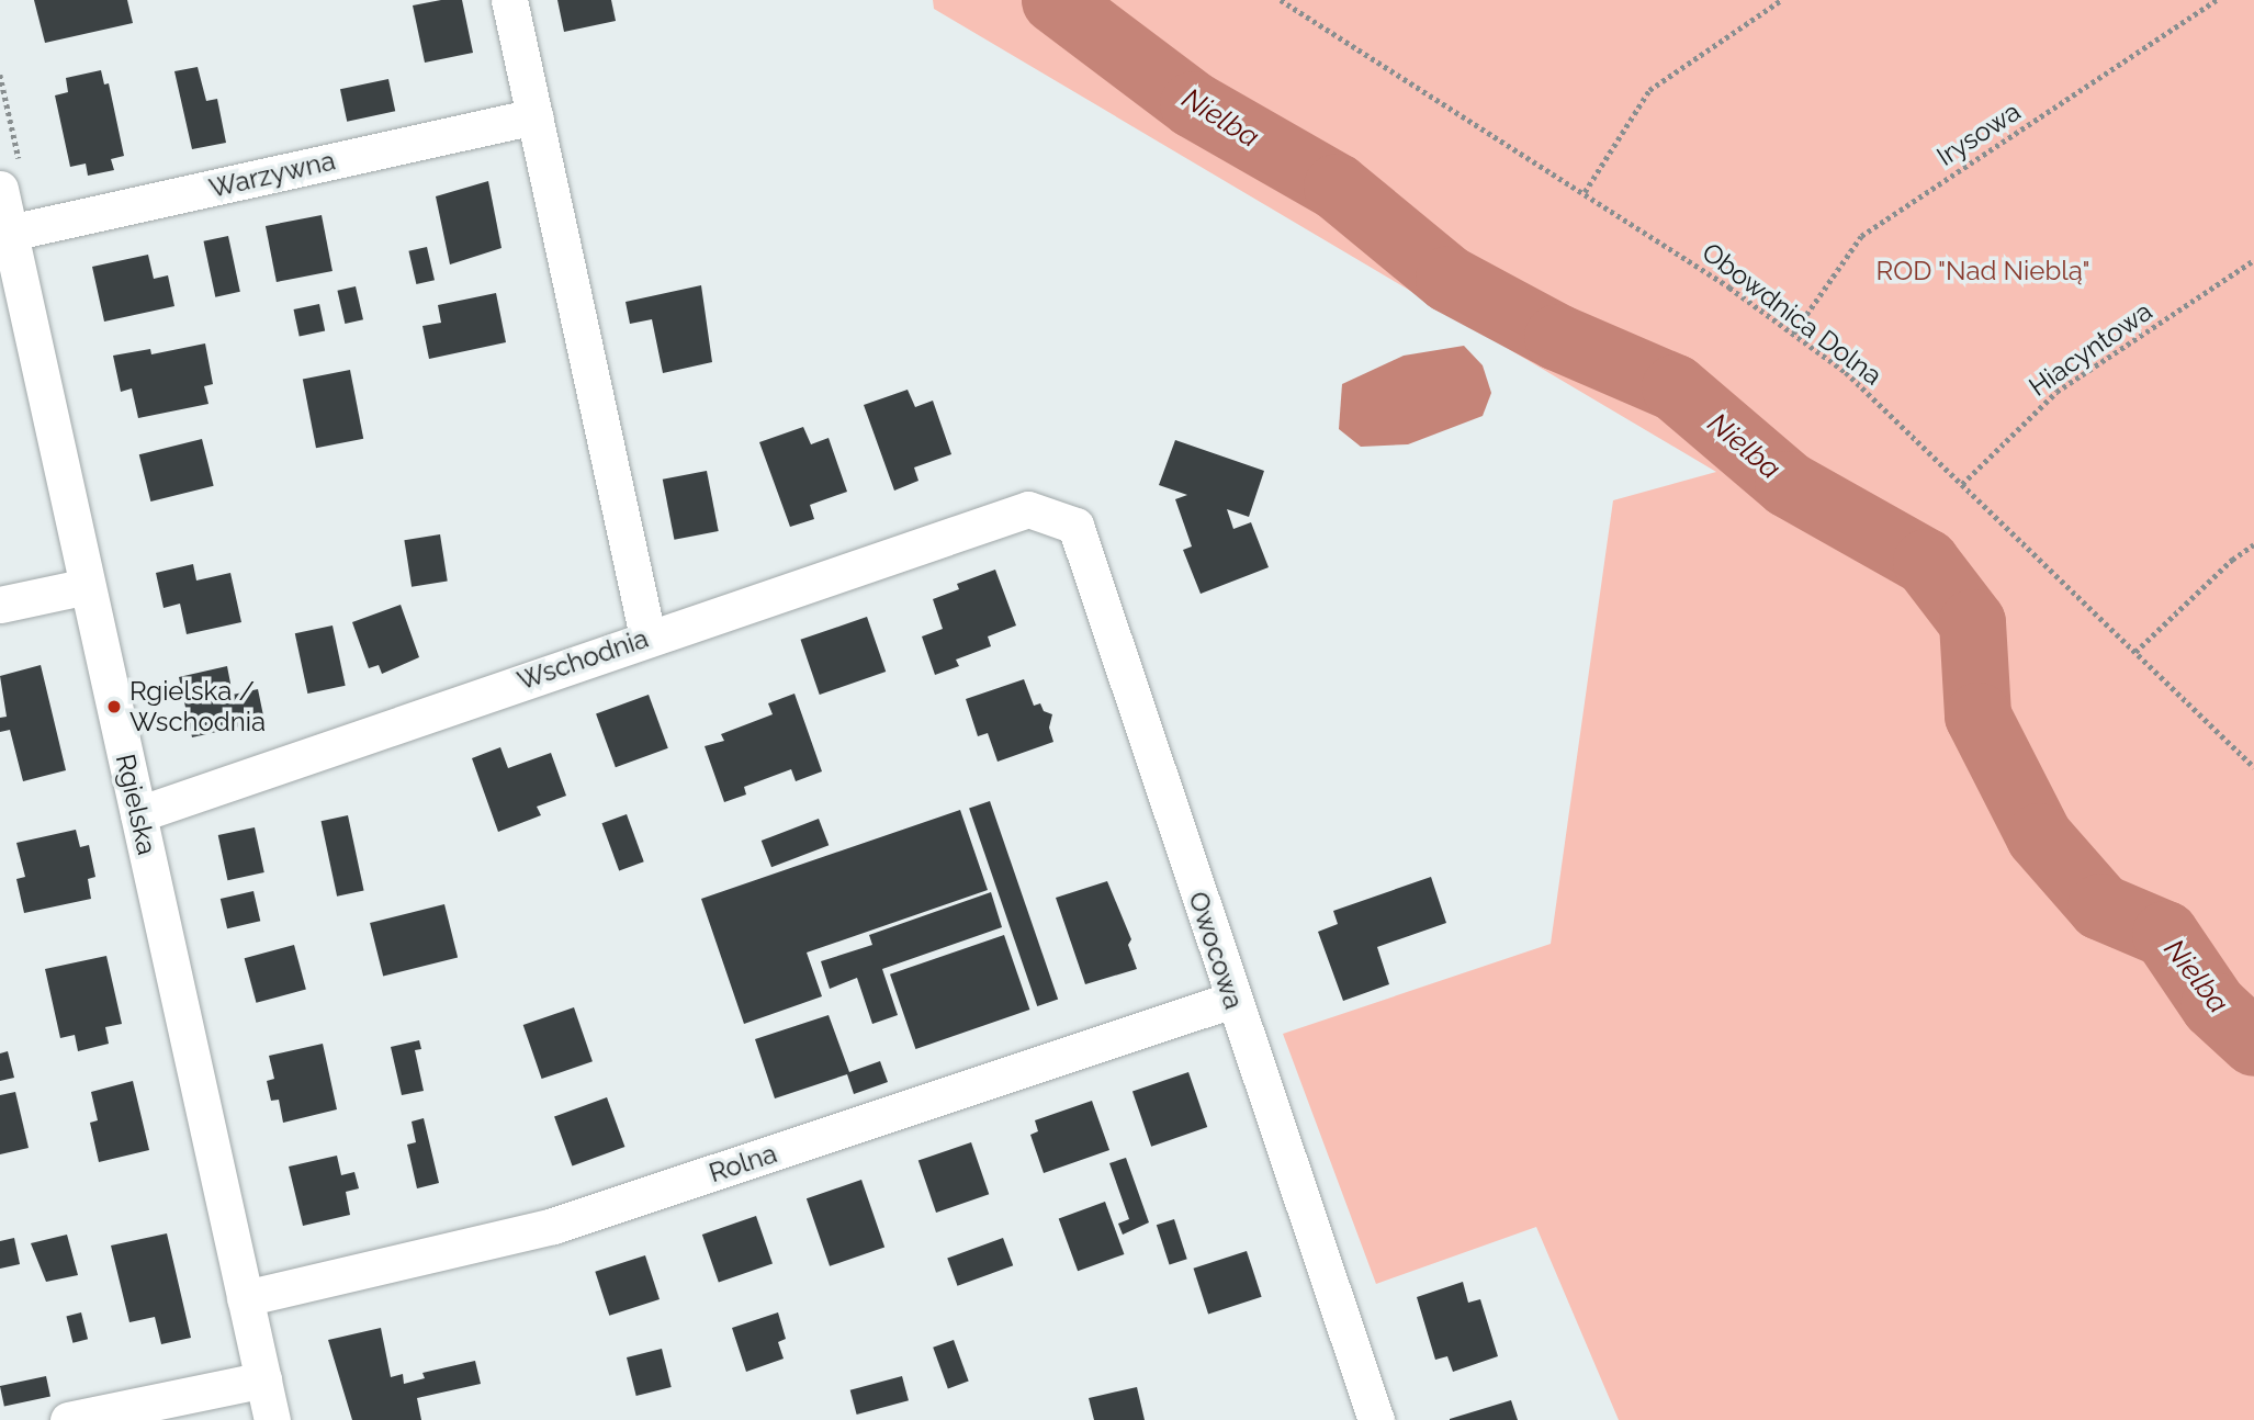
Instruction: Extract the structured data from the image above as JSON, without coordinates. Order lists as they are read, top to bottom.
{
  "streets": {
    "street": [
      "Warzywna",
      "Wschodnia",
      "Rgielska",
      "Owocowa",
      "Rolna"
    ],
    "path": ["Irysowa", "Obowdnica Dolna", "Hiacyntowa"]
  },
  "crossings": [
    ["Irysowa", "Obowdnica Dolna"],
    ["Warzywna", "Rgielska"],
    ["Obowdnica Dolna", "Hiacyntowa"],
    ["Wschodnia", "Rgielska"],
    ["Wschodnia", "Owocowa"],
    ["Rgielska", "Rolna"],
    ["Owocowa", "Rolna"]
  ],
  "water": ["Nielba"],
  "parks": ["ROD \"Nad Nieblą\""],
  "places": ["Rgielska / Wschodnia"]
}
